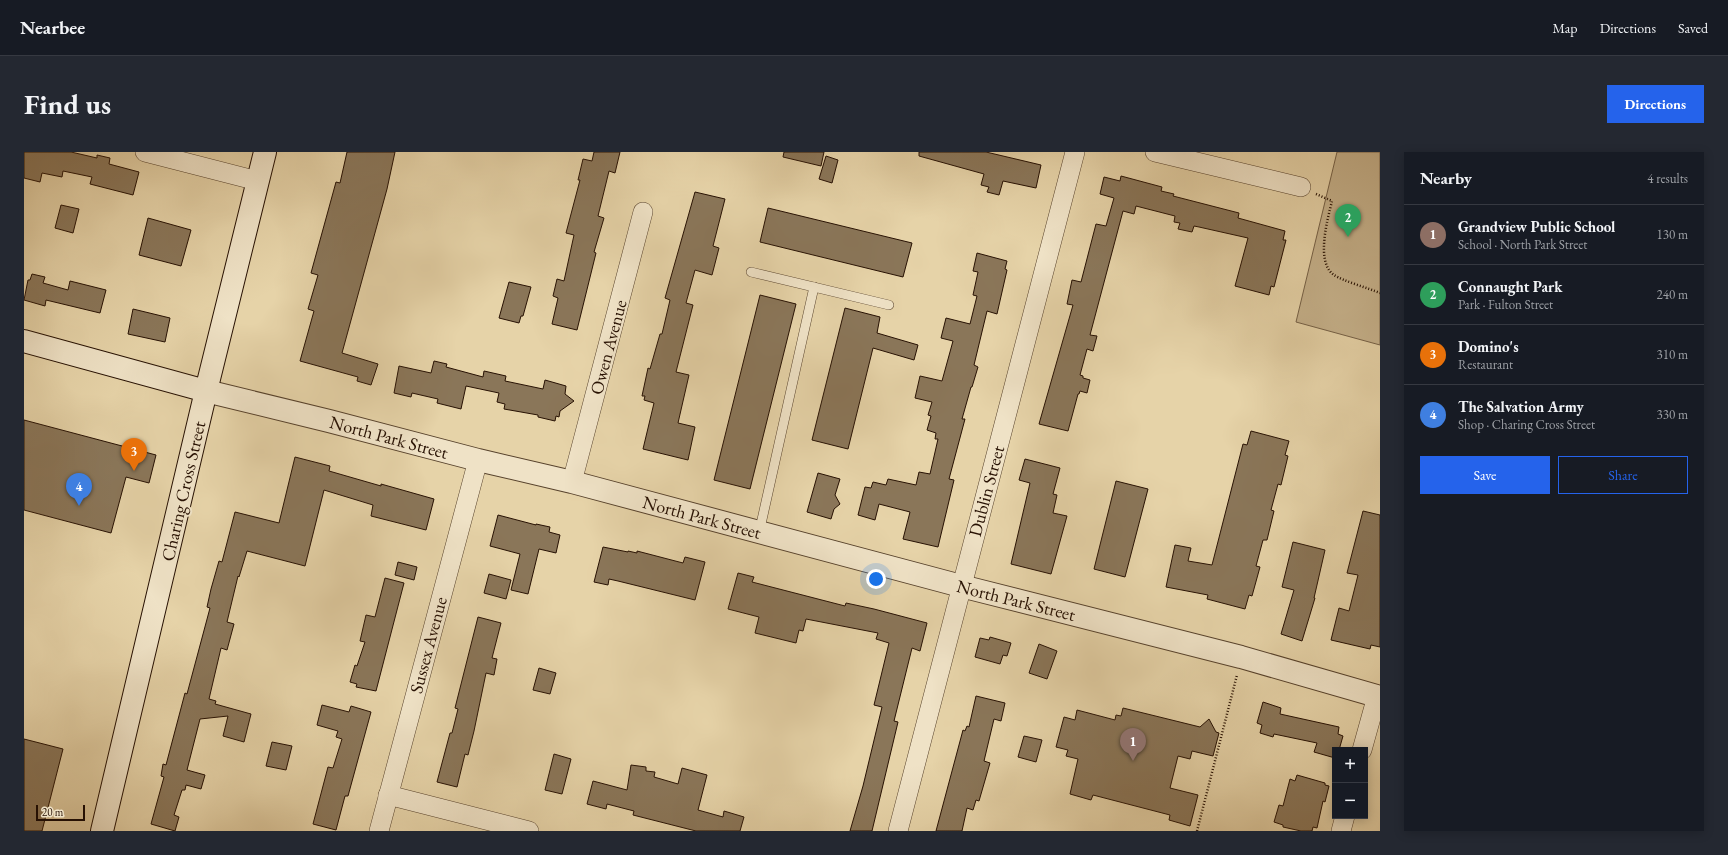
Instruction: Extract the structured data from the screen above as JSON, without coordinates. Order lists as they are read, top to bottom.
{
  "streets": {
    "street": [
      "Owen Avenue",
      "North Park Street",
      "Charing Cross Street",
      "Dublin Street",
      "Sussex Avenue"
    ]
  },
  "crossings": [
    ["Owen Avenue", "North Park Street"],
    ["North Park Street", "Charing Cross Street"],
    ["North Park Street", "Dublin Street"],
    ["North Park Street", "Sussex Avenue"]
  ],
  "scale_bar": "20 m",
  "page": {
    "header": "Nearbee",
    "nav": ["Map", "Directions", "Saved"],
    "buttons": [
      "Directions",
      ["Save", "Share"]
    ],
    "title": "Find us",
    "heading": ["Nearby", "4 results"],
    "pins": [
      "2",
      "3",
      "4",
      "1"
    ],
    "list": [
      {
        "mark": "1",
        "name": "Grandview Public School",
        "note": "School · North Park Street",
        "value": "130 m"
      },
      {
        "mark": "2",
        "name": "Connaught Park",
        "note": "Park · Fulton Street",
        "value": "240 m"
      },
      {
        "mark": "3",
        "name": "Domino's",
        "note": "Restaurant",
        "value": "310 m"
      },
      {
        "mark": "4",
        "name": "The Salvation Army",
        "note": "Shop · Charing Cross Street",
        "value": "330 m"
      }
    ],
    "map_buttons": ["+", "−"],
    "scale": "20 m"
  }
}
